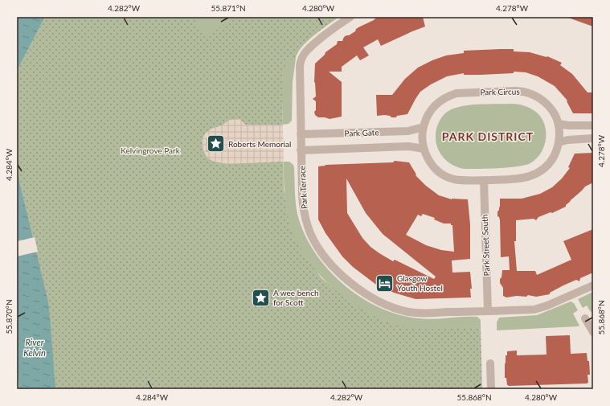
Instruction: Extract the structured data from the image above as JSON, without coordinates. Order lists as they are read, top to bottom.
{
  "streets": {
    "street": [
      "Park Circus",
      "Park Gate",
      "Park Terrace",
      "Park Street South"
    ]
  },
  "crossings": [
    ["Park Circus", "Park Gate"],
    ["Park Circus", "Park Street South"],
    ["Park Gate", "Park Terrace"],
    ["Park Terrace", "Park Street South"]
  ],
  "districts": ["PARK DISTRICT"],
  "water": ["River Kelvin"],
  "parks": ["Kelvingrove Park"],
  "places": {
    "place": ["Roberts Memorial", "A wee bench for Scott"],
    "hotel": ["Glasgow Youth Hostel"]
  },
  "coordinates": [
    "4.282°W",
    "55.871°N",
    "4.280°W",
    "4.278°W",
    "4.284°W",
    "55.870°N",
    "55.868°N"
  ]
}
